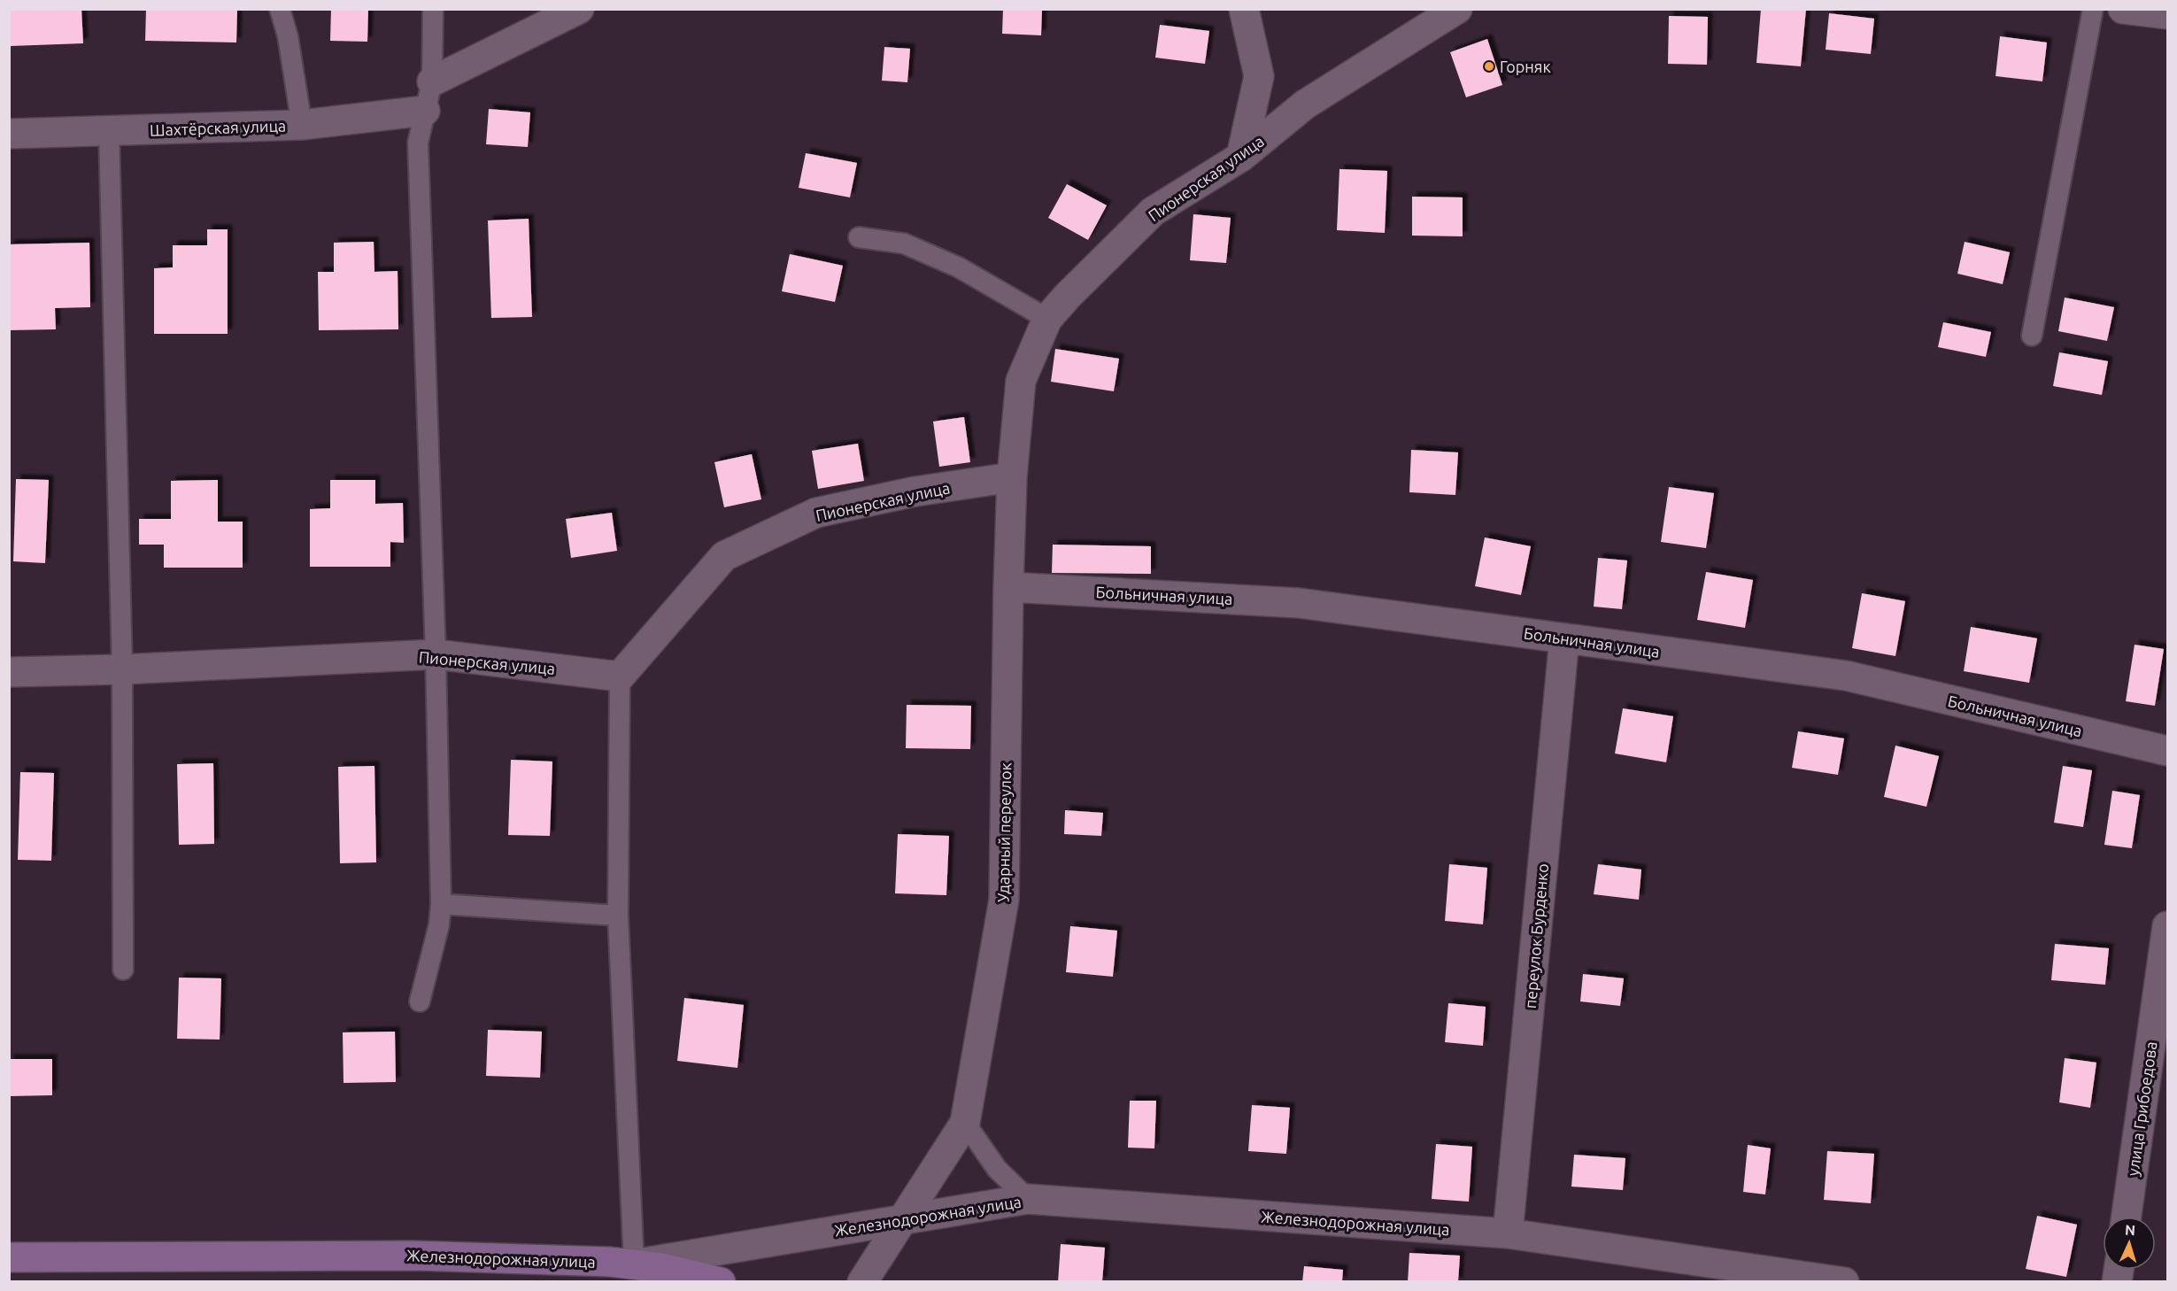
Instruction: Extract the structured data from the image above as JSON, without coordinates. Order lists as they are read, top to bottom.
{
  "streets": {
    "street": [
      "Шахтёрская улица",
      "Пионерская улица",
      "Больничная улица",
      "Ударный переулок",
      "переулок Бурденко",
      "улица Грибоедова",
      "Железнодорожная улица"
    ]
  },
  "crossings": [
    ["Пионерская улица", "Ударный переулок"],
    ["Больничная улица", "Ударный переулок"],
    ["Больничная улица", "переулок Бурденко"],
    ["Ударный переулок", "Железнодорожная улица"],
    ["переулок Бурденко", "Железнодорожная улица"]
  ],
  "places": ["Горняк"],
  "north": "top"
}
